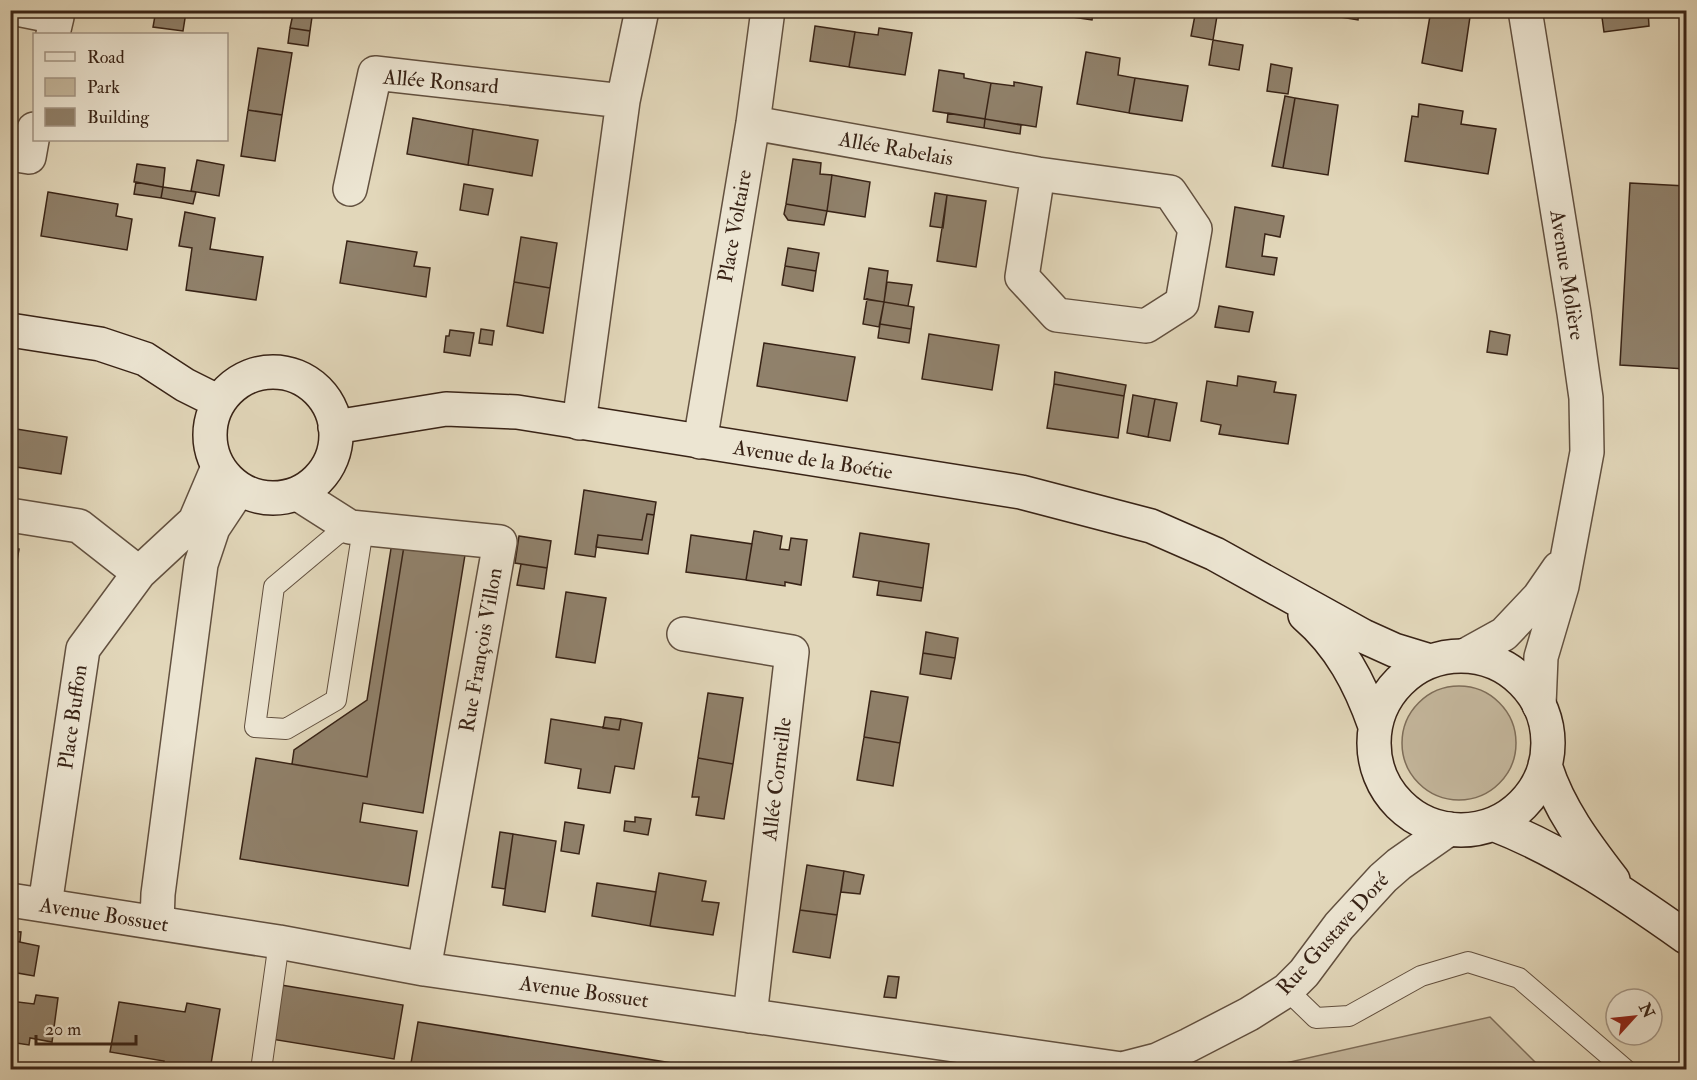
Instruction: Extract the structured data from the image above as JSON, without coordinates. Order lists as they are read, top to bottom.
{
  "streets": {
    "street": [
      "Allée Ronsard",
      "Allée Rabelais",
      "Place Voltaire",
      "Avenue Molière",
      "Avenue de la Boétie",
      "Rue François Villon",
      "Place Buffon",
      "Allée Corneille",
      "Avenue Bossuet",
      "Rue Gustave Doré"
    ]
  },
  "crossings": [
    ["Allée Rabelais", "Place Voltaire"],
    ["Place Voltaire", "Avenue de la Boétie"],
    ["Avenue Molière", "Avenue de la Boétie"],
    ["Avenue Molière", "Rue Gustave Doré"],
    ["Avenue de la Boétie", "Rue François Villon"],
    ["Avenue de la Boétie", "Place Buffon"],
    ["Avenue de la Boétie", "Rue Gustave Doré"],
    ["Rue François Villon", "Place Buffon"],
    ["Rue François Villon", "Avenue Bossuet"],
    ["Place Buffon", "Avenue Bossuet"],
    ["Allée Corneille", "Avenue Bossuet"],
    ["Avenue Bossuet", "Rue Gustave Doré"]
  ],
  "legend": ["Road", "Park", "Building"],
  "scale_bar": "20 m",
  "north": "top right"
}
